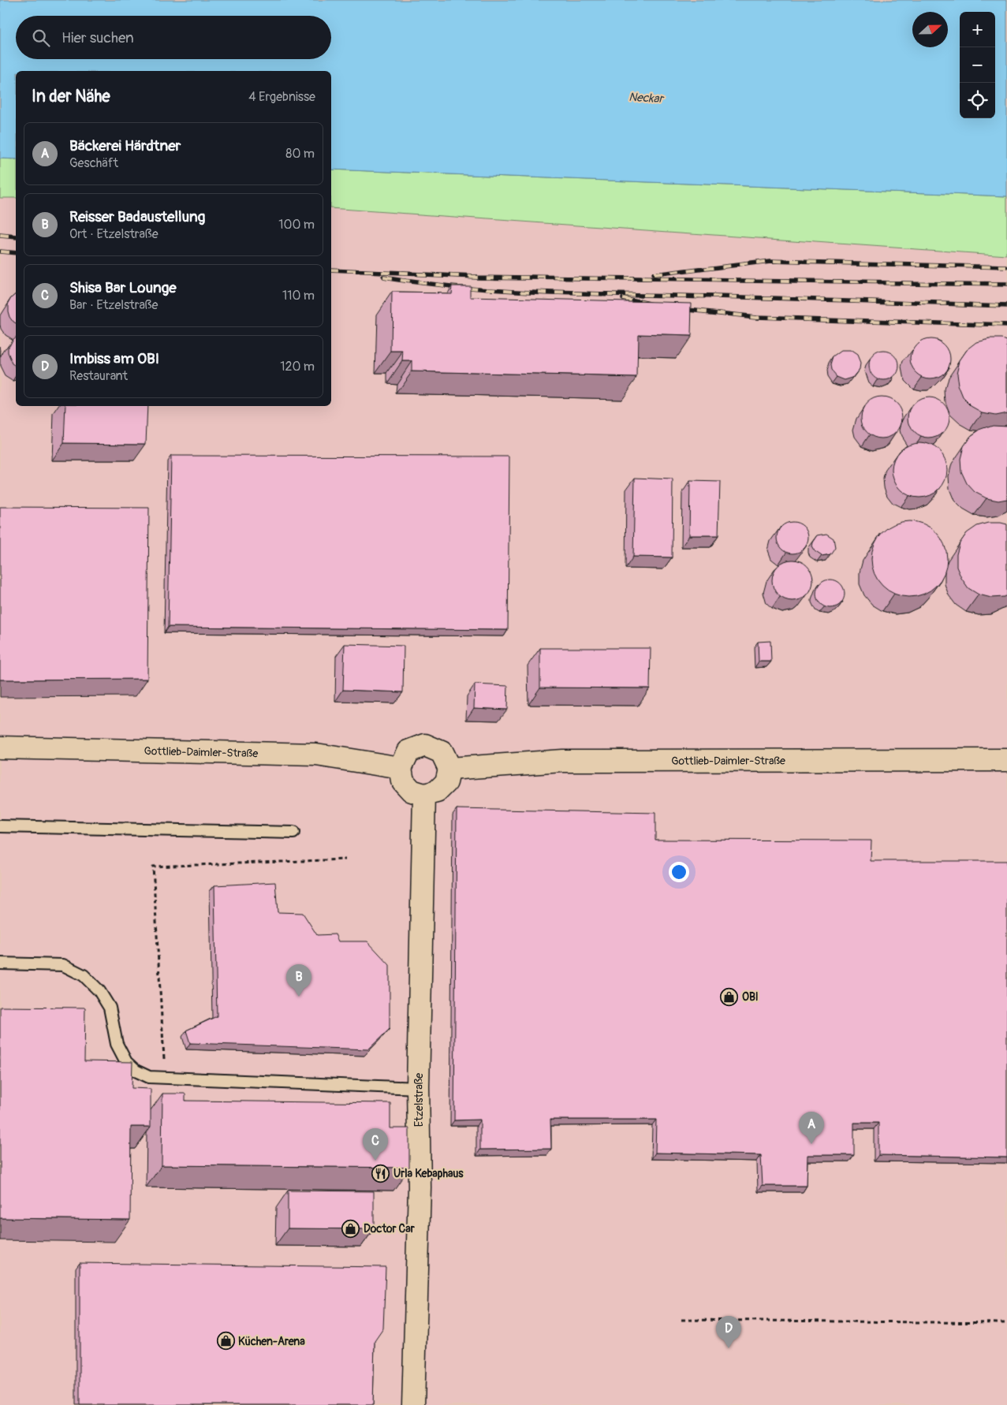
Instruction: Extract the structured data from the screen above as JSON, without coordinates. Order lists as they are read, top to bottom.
{
  "streets": {
    "street": ["Gottlieb-Daimler-Straße", "Etzelstraße"]
  },
  "crossings": [
    ["Gottlieb-Daimler-Straße", "Etzelstraße"]
  ],
  "water": ["Neckar"],
  "places": {
    "shop": ["OBI", "Doctor Car", "Küchen-Arena"],
    "restaurant": ["Urla Kebaphaus"]
  },
  "north": "right",
  "page": {
    "map_buttons": ["+", "−"],
    "search": "Hier suchen",
    "heading": ["In der Nähe", "4 Ergebnisse"],
    "list": [
      {
        "mark": "A",
        "name": "Bäckerei Härdtner",
        "note": "Geschäft",
        "value": "80 m"
      },
      {
        "mark": "B",
        "name": "Reisser Badaustellung",
        "note": "Ort · Etzelstraße",
        "value": "100 m"
      },
      {
        "mark": "C",
        "name": "Shisa Bar Lounge",
        "note": "Bar · Etzelstraße",
        "value": "110 m"
      },
      {
        "mark": "D",
        "name": "Imbiss am OBI",
        "note": "Restaurant",
        "value": "120 m"
      }
    ],
    "pins": [
      "B",
      "A",
      "C",
      "D"
    ]
  }
}
